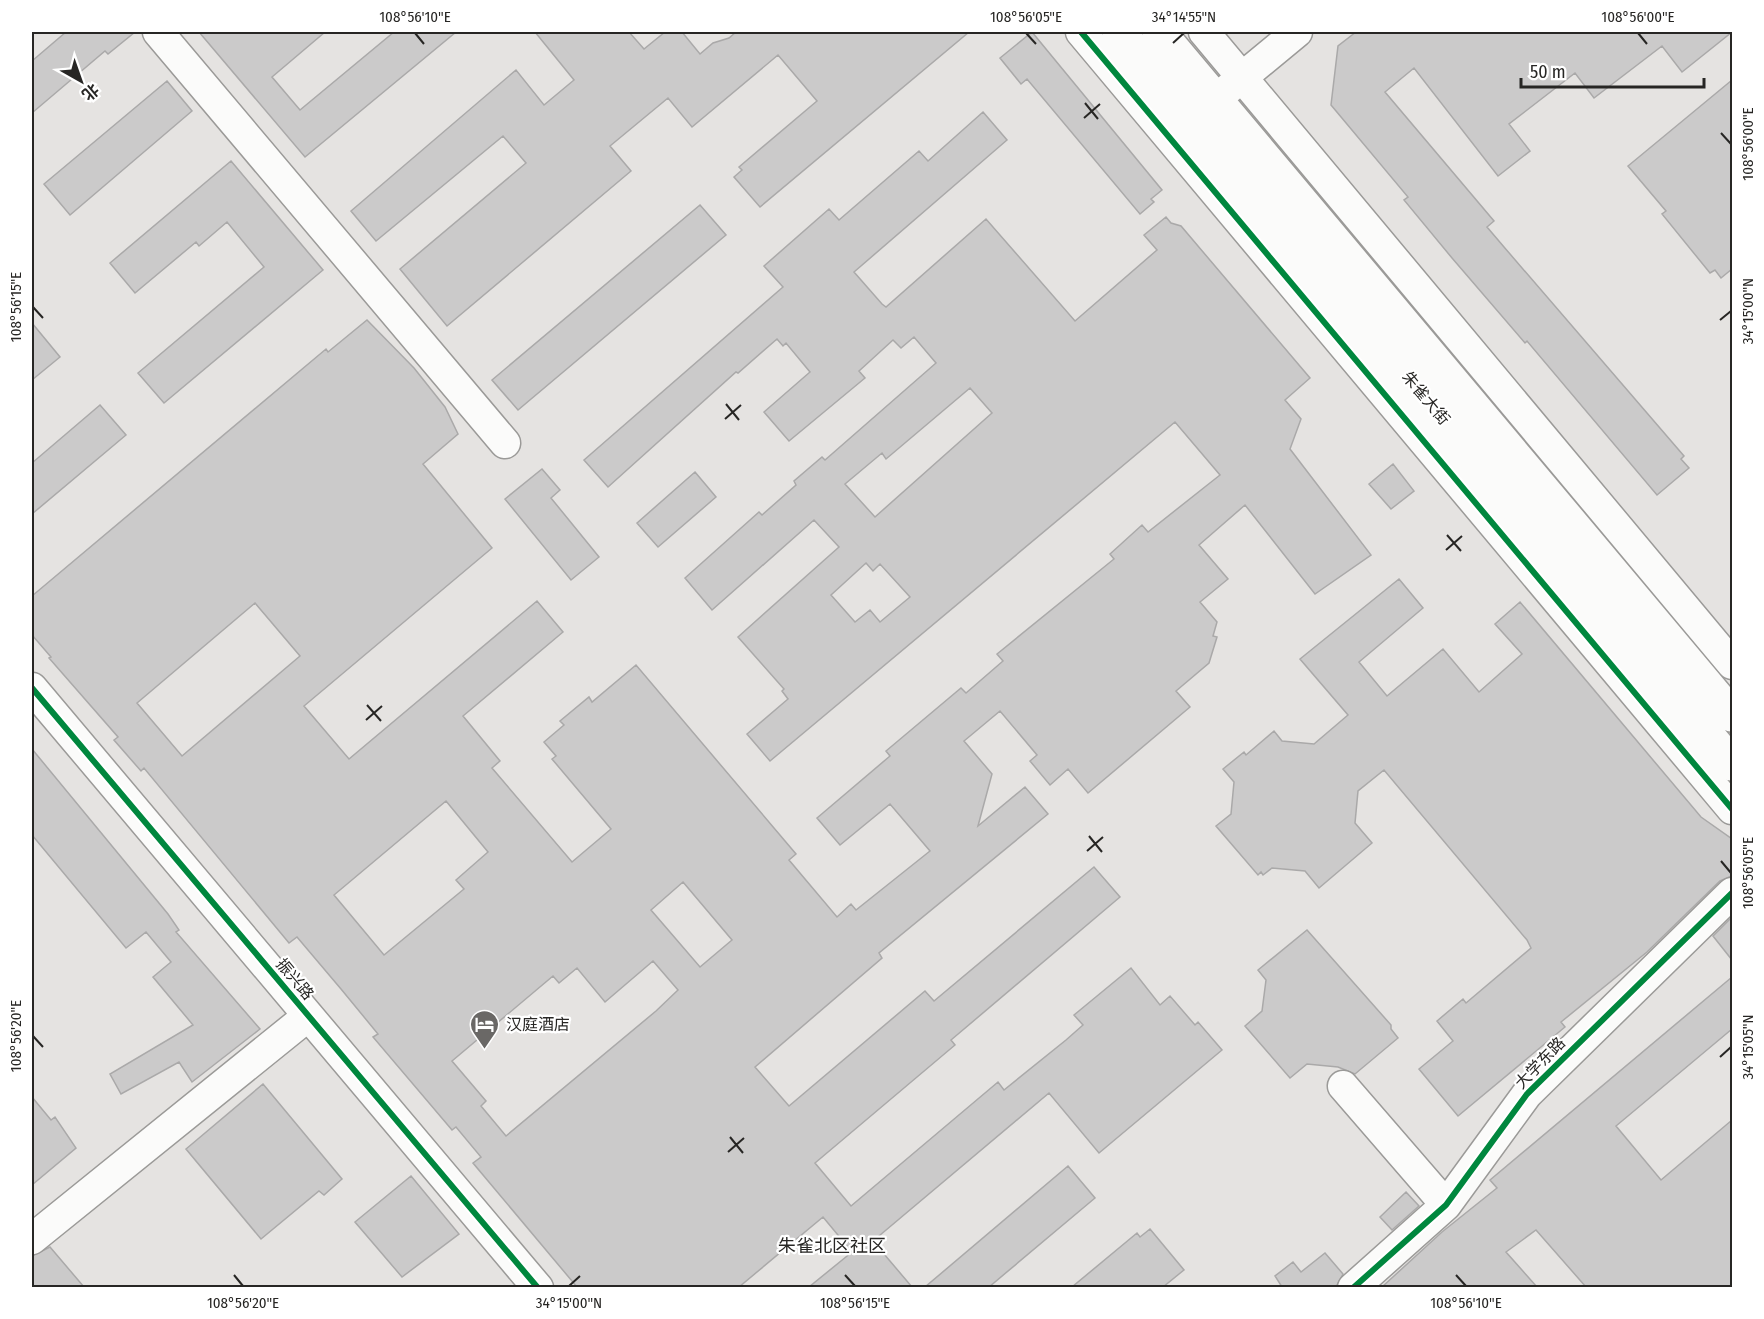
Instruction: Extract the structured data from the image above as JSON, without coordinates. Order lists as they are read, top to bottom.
{
  "streets": {
    "main road": ["朱雀大街"],
    "street": ["振兴路", "大学东路"]
  },
  "districts": ["朱雀北区社区"],
  "places": {
    "hotel": ["汉庭酒店"]
  },
  "scale_bar": "50 m",
  "north": "bottom right",
  "coordinates": [
    "108°56'10\"E",
    "108°56'05\"E",
    "34°14'55\"N",
    "108°56'00\"E",
    "108°56'15\"E",
    "34°15'00\"N",
    "108°56'20\"E",
    "34°15'05\"N"
  ]
}
